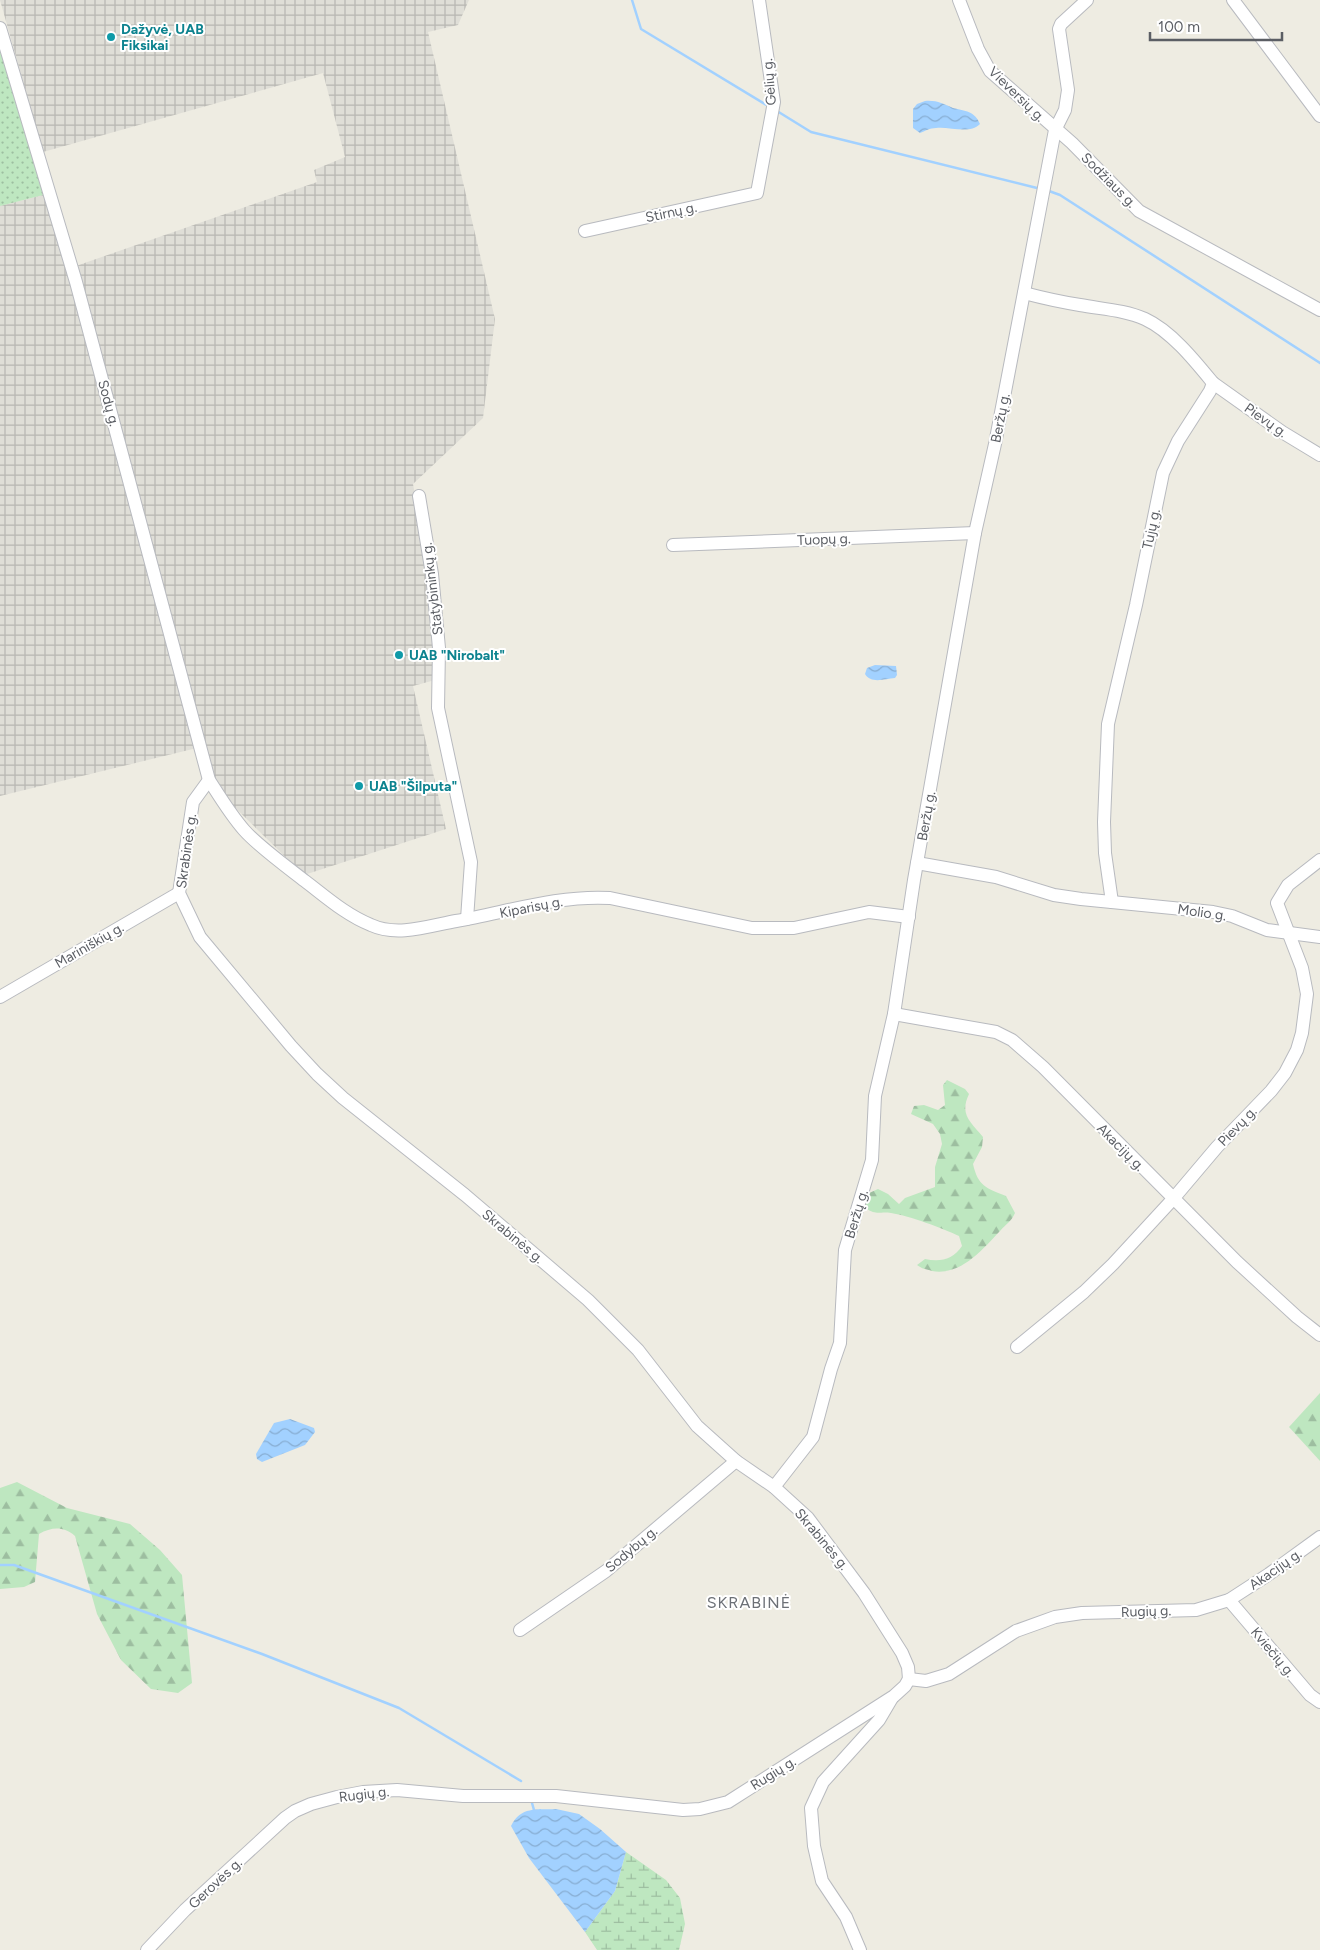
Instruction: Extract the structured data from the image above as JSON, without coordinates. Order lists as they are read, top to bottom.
{
  "streets": {
    "street": [
      "Gėlių g.",
      "Vieversių g.",
      "Sodžiaus g.",
      "Stirnų g.",
      "Sodų g.",
      "Beržų g.",
      "Pievų g.",
      "Tujų g.",
      "Tuopų g.",
      "Statybininkų g.",
      "Skrabinės g.",
      "Kiparisų g.",
      "Molio g.",
      "Mariniškių g.",
      "Akacijų g.",
      "Sodybų g.",
      "Rugių g.",
      "Kviečių g.",
      "Gerovės g."
    ]
  },
  "crossings": [
    ["Gėlių g.", "Stirnų g."],
    ["Vieversių g.", "Sodžiaus g."],
    ["Vieversių g.", "Beržų g."],
    ["Sodžiaus g.", "Beržų g."],
    ["Sodų g.", "Skrabinės g."],
    ["Sodų g.", "Kiparisų g."],
    ["Beržų g.", "Tuopų g."],
    ["Beržų g.", "Skrabinės g."],
    ["Beržų g.", "Kiparisų g."],
    ["Beržų g.", "Molio g."],
    ["Beržų g.", "Akacijų g."],
    ["Pievų g.", "Tujų g."],
    ["Pievų g.", "Molio g."],
    ["Pievų g.", "Akacijų g."],
    ["Tujų g.", "Molio g."],
    ["Statybininkų g.", "Kiparisų g."],
    ["Skrabinės g.", "Kiparisų g."],
    ["Skrabinės g.", "Mariniškių g."],
    ["Skrabinės g.", "Sodybų g."],
    ["Skrabinės g.", "Rugių g."],
    ["Akacijų g.", "Rugių g."],
    ["Akacijų g.", "Kviečių g."],
    ["Rugių g.", "Kviečių g."],
    ["Rugių g.", "Gerovės g."]
  ],
  "districts": ["SKRABINĖ"],
  "places": ["Dažyvė, UAB Fiksikai", "UAB \"Nirobalt\"", "UAB \"Šilputa\""],
  "scale_bar": "100 m"
}
